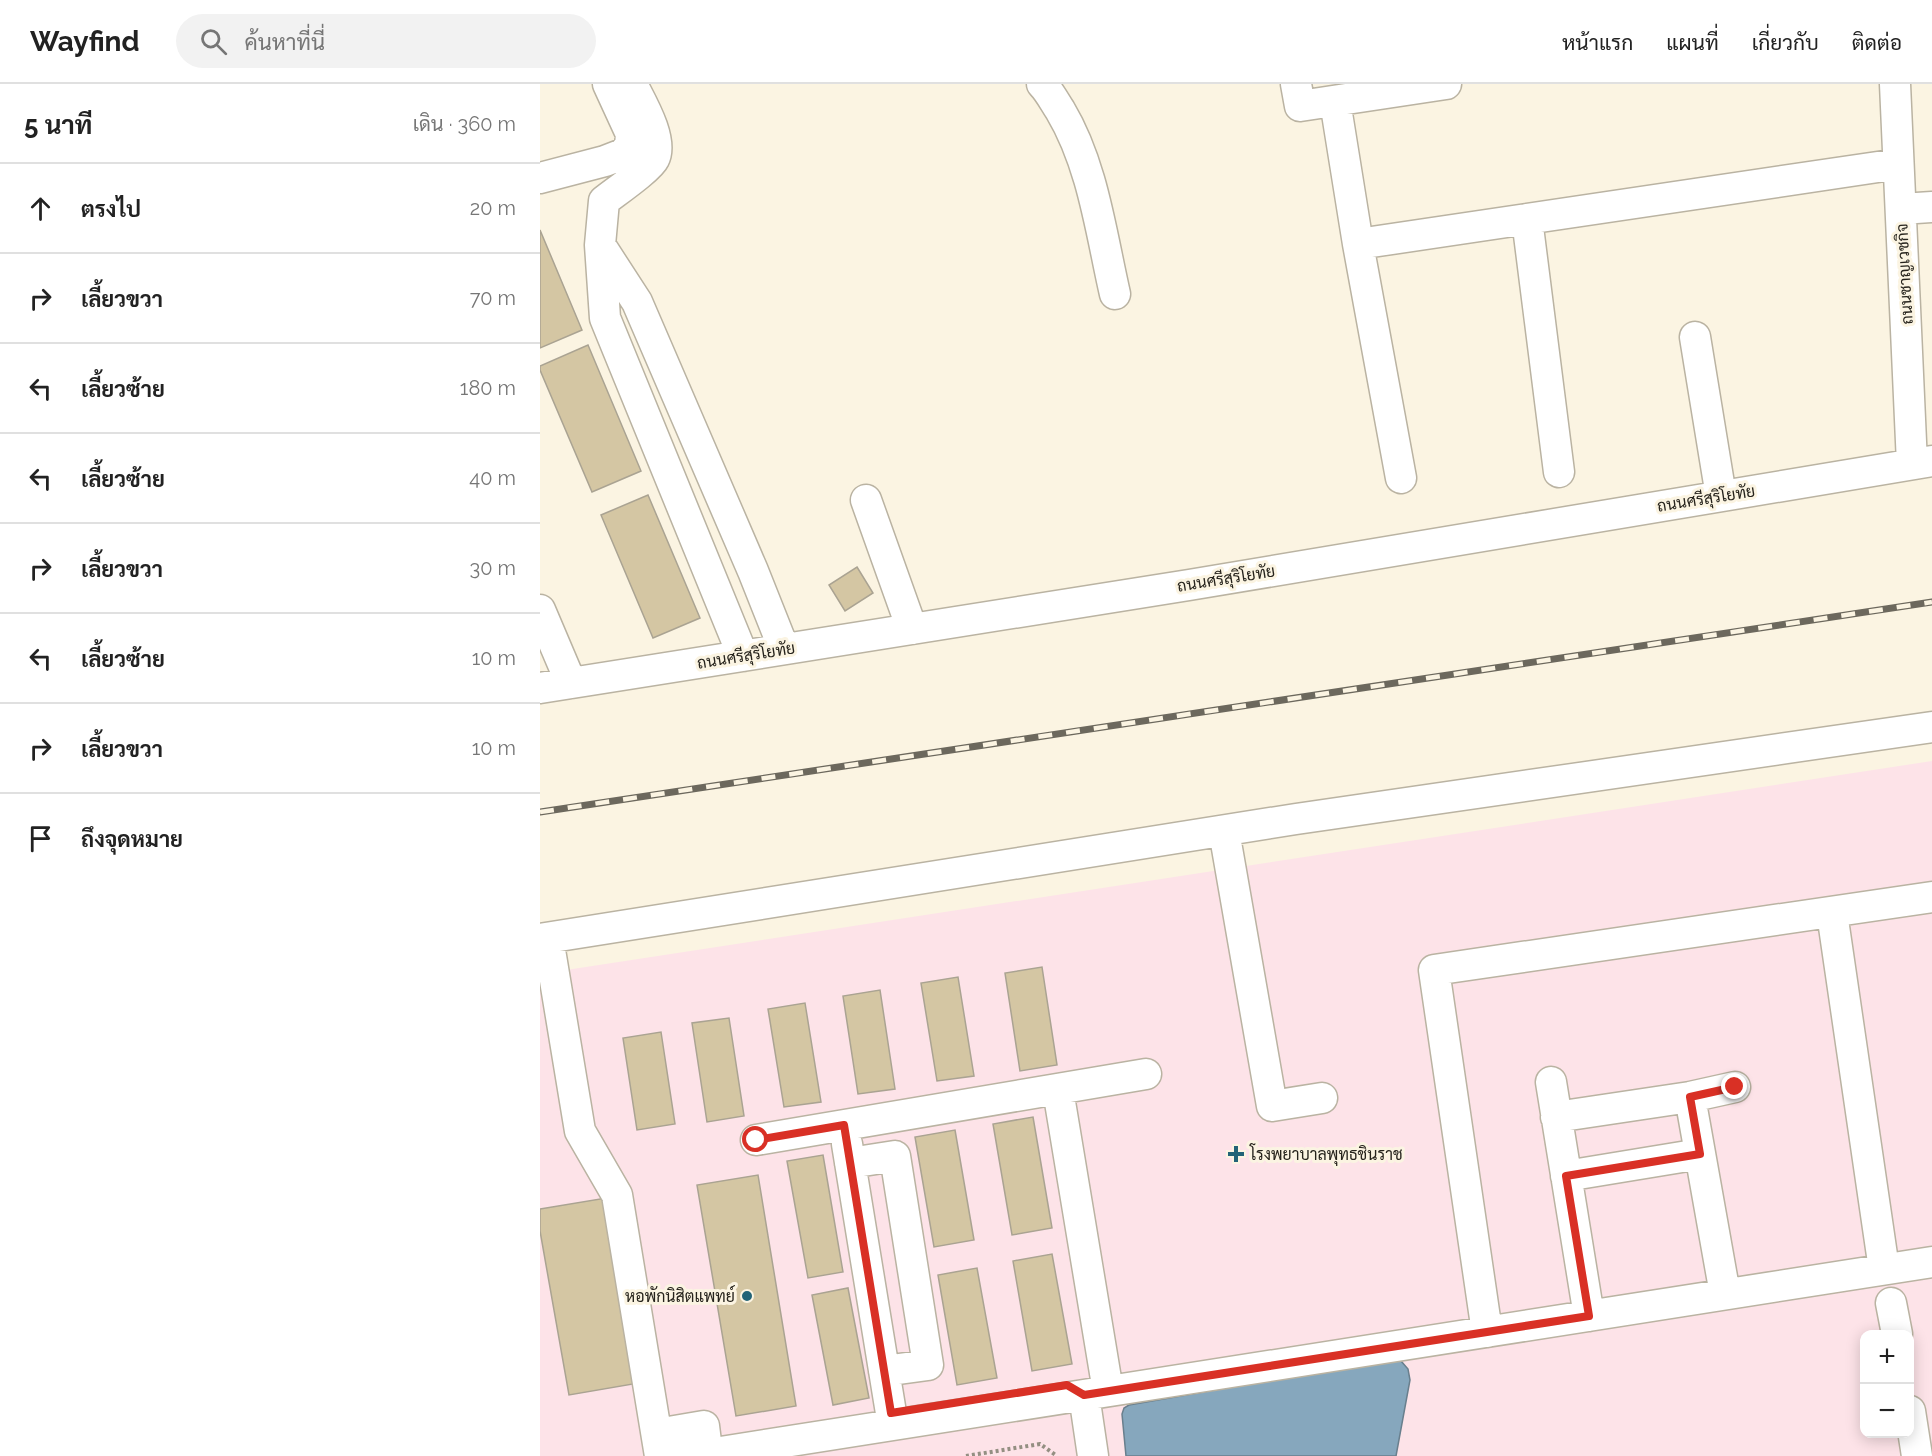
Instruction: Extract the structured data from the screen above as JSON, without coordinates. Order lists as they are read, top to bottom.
{
  "streets": {
    "street": ["ถนนชาญเวชกิจ", "ถนนศรีสุริโยทัย"]
  },
  "crossings": [
    ["ถนนชาญเวชกิจ", "ถนนศรีสุริโยทัย"]
  ],
  "places": {
    "health": ["โรงพยาบาลพุทธชินราช"],
    "other": ["หอพักนิสิตแพทย์"]
  },
  "page": {
    "header": "Wayfind",
    "search": "ค้นหาที่นี่",
    "nav": [
      "หน้าแรก",
      "แผนที่",
      "เกี่ยวกับ",
      "ติดต่อ"
    ],
    "heading": ["5 นาที", "เดิน · 360 m"],
    "list": [
      ["ตรงไป", "20 m"],
      ["เลี้ยวขวา", "70 m"],
      ["เลี้ยวซ้าย", "180 m"],
      ["เลี้ยวซ้าย", "40 m"],
      ["เลี้ยวขวา", "30 m"],
      ["เลี้ยวซ้าย", "10 m"],
      ["เลี้ยวขวา", "10 m"],
      "ถึงจุดหมาย"
    ],
    "map_buttons": ["+", "−"]
  }
}
